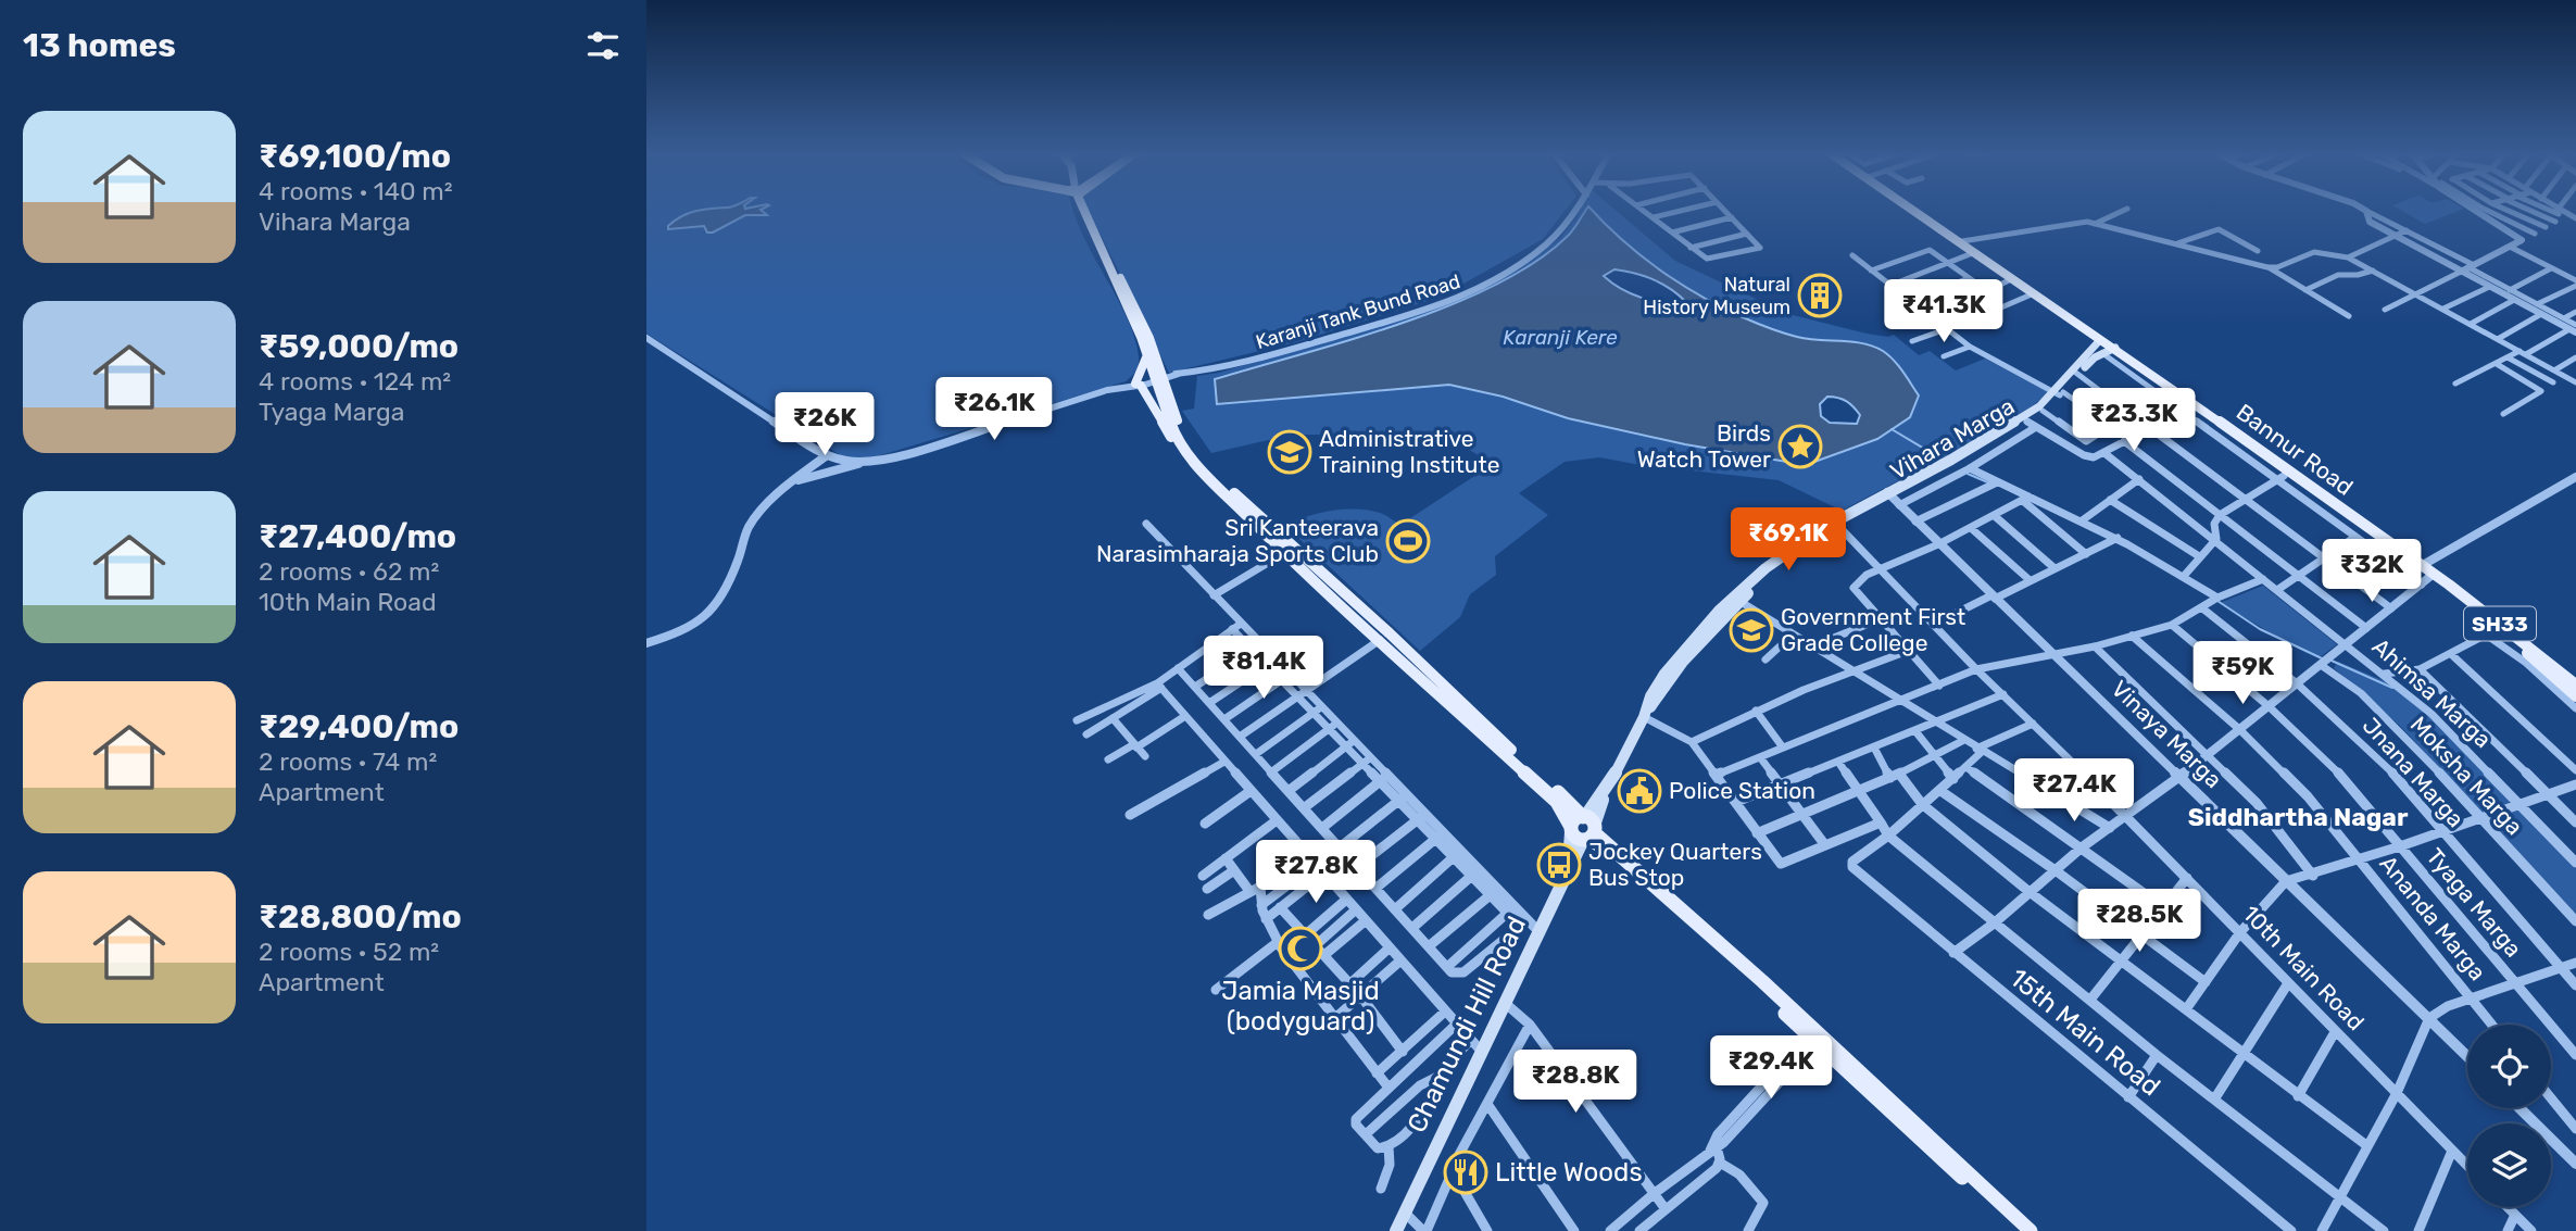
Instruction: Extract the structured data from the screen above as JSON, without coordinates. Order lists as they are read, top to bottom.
{
  "streets": {
    "main road": [
      "Vihara Marga",
      "Bannur Road",
      "SH33",
      "Chamundi Hill Road"
    ],
    "street": [
      "Karanji Tank Bund Road",
      "Ahimsa Marga",
      "Vinaya Marga",
      "Jnana Marga",
      "Moksha Marga",
      "Tyaga Marga",
      "Ananda Marga",
      "10th Main Road",
      "15th Main Road"
    ]
  },
  "crossings": [
    ["Vihara Marga", "Bannur Road"],
    ["Vihara Marga", "Vinaya Marga"],
    ["Vihara Marga", "10th Main Road"],
    ["Vihara Marga", "Chamundi Hill Road"]
  ],
  "districts": ["Siddhartha Nagar"],
  "water": ["Karanji Kere"],
  "places": {
    "building": ["Natural History Museum"],
    "place": ["Birds Watch Tower"],
    "school or university": ["Administrative Training Institute", "Government First Grade College"],
    "sports": ["Sri Kanteerava Narasimharaja Sports Club"],
    "public building": ["Police Station"],
    "bus stop": ["Jockey Quarters Bus Stop"],
    "mosque": ["Jamia Masjid (bodyguard)"],
    "restaurant": ["Little Woods"]
  },
  "page": {
    "heading": "13 homes",
    "list": [
      {
        "name": "₹69,100/mo",
        "note": "4 rooms · 140 m² · Vihara Marga"
      },
      {
        "name": "₹59,000/mo",
        "note": "4 rooms · 124 m² · Tyaga Marga"
      },
      {
        "name": "₹27,400/mo",
        "note": "2 rooms · 62 m² · 10th Main Road"
      },
      {
        "name": "₹29,400/mo",
        "note": "2 rooms · 74 m² · Apartment"
      },
      {
        "name": "₹28,800/mo",
        "note": "2 rooms · 52 m² · Apartment"
      }
    ],
    "price": [
      "₹41.3K",
      "₹26.1K",
      "₹23.3K",
      "₹26K",
      "₹69.1K",
      "₹32K",
      "₹81.4K",
      "₹59K",
      "₹27.4K",
      "₹27.8K",
      "₹28.5K",
      "₹29.4K",
      "₹28.8K"
    ]
  }
}
